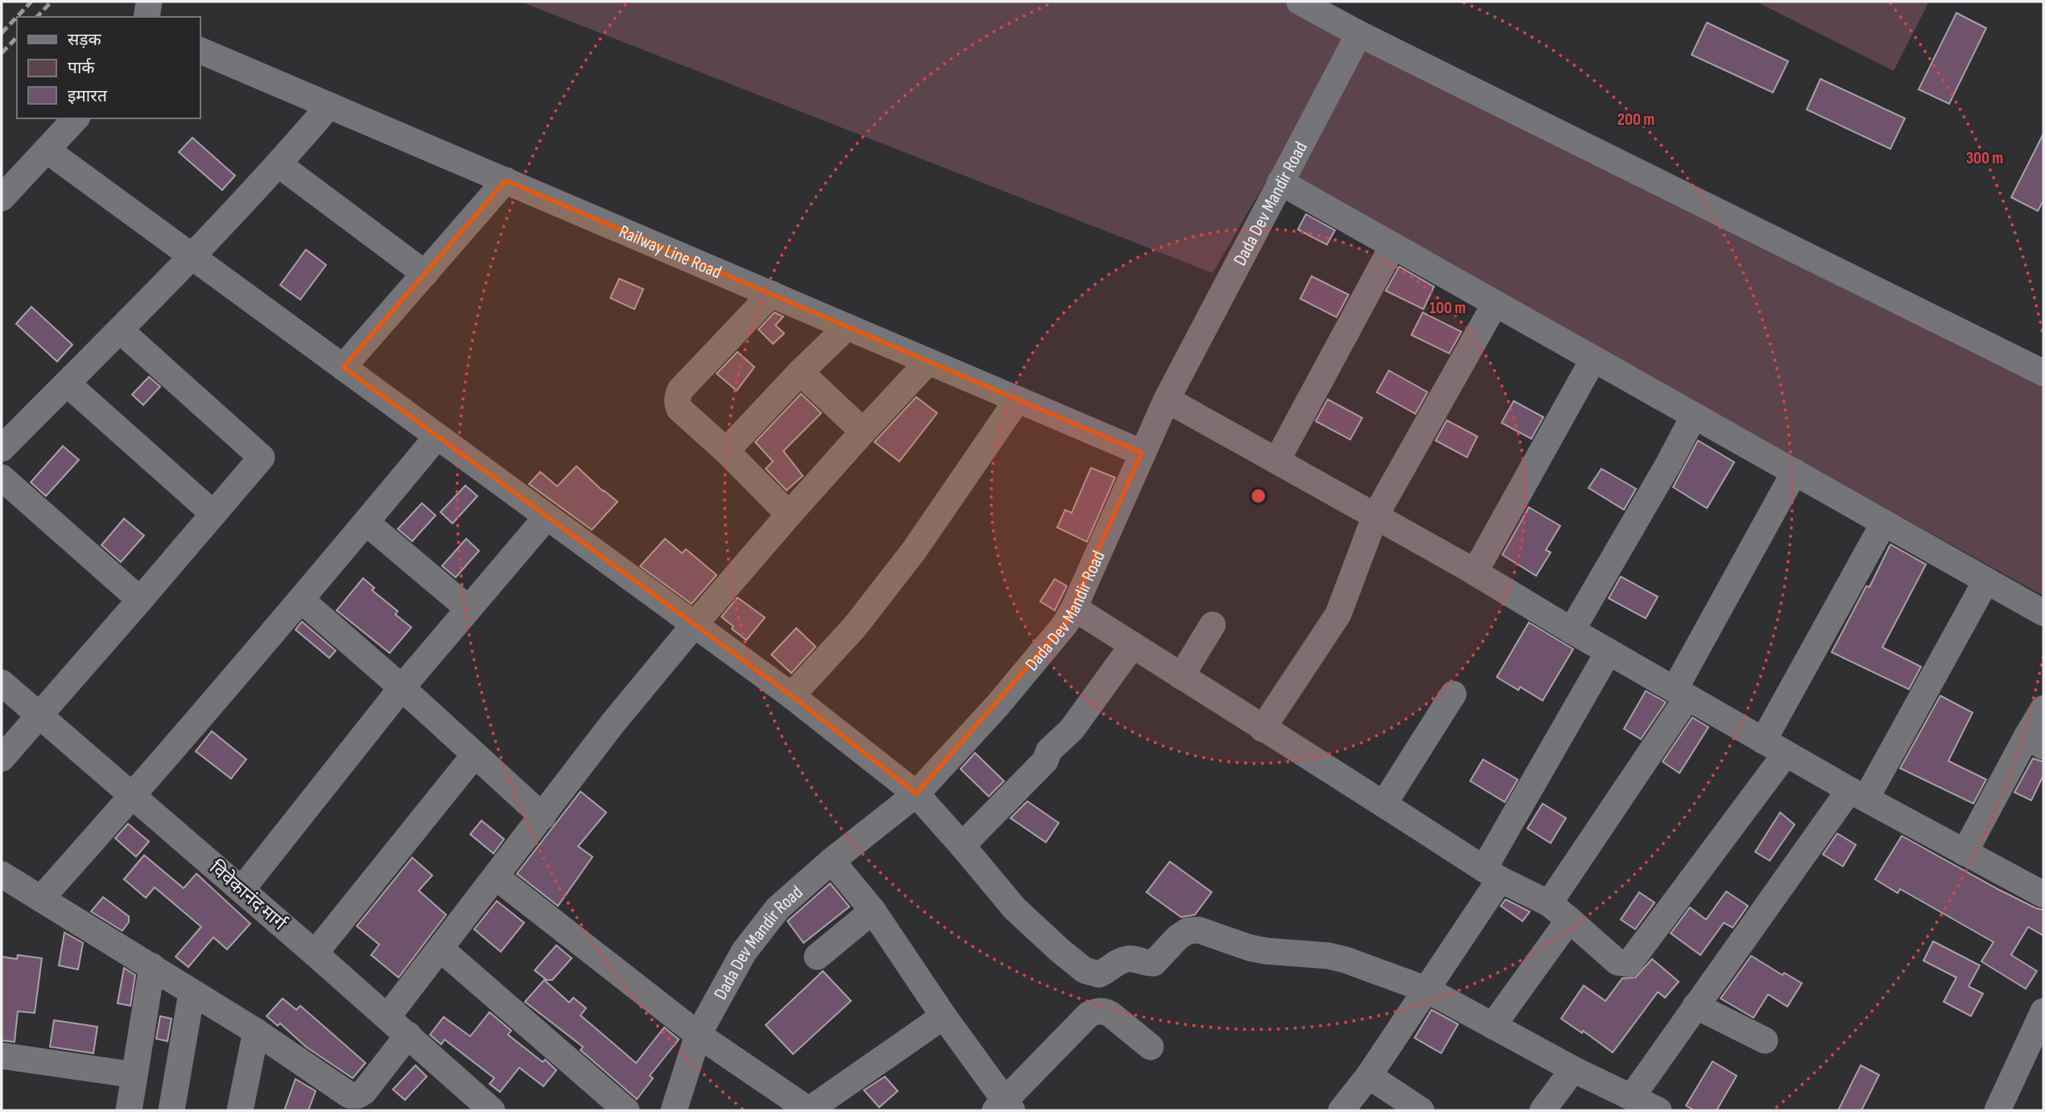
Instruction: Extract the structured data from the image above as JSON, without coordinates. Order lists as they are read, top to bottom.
{
  "streets": {
    "street": ["Dada Dev Mandir Road", "Railway Line Road", "विवेकानंद मार्ग"]
  },
  "crossings": [
    ["Dada Dev Mandir Road", "Railway Line Road"]
  ],
  "legend": ["सड़क", "पार्क", "इमारत"],
  "rings": ["200 m", "300 m", "100 m"]
}
